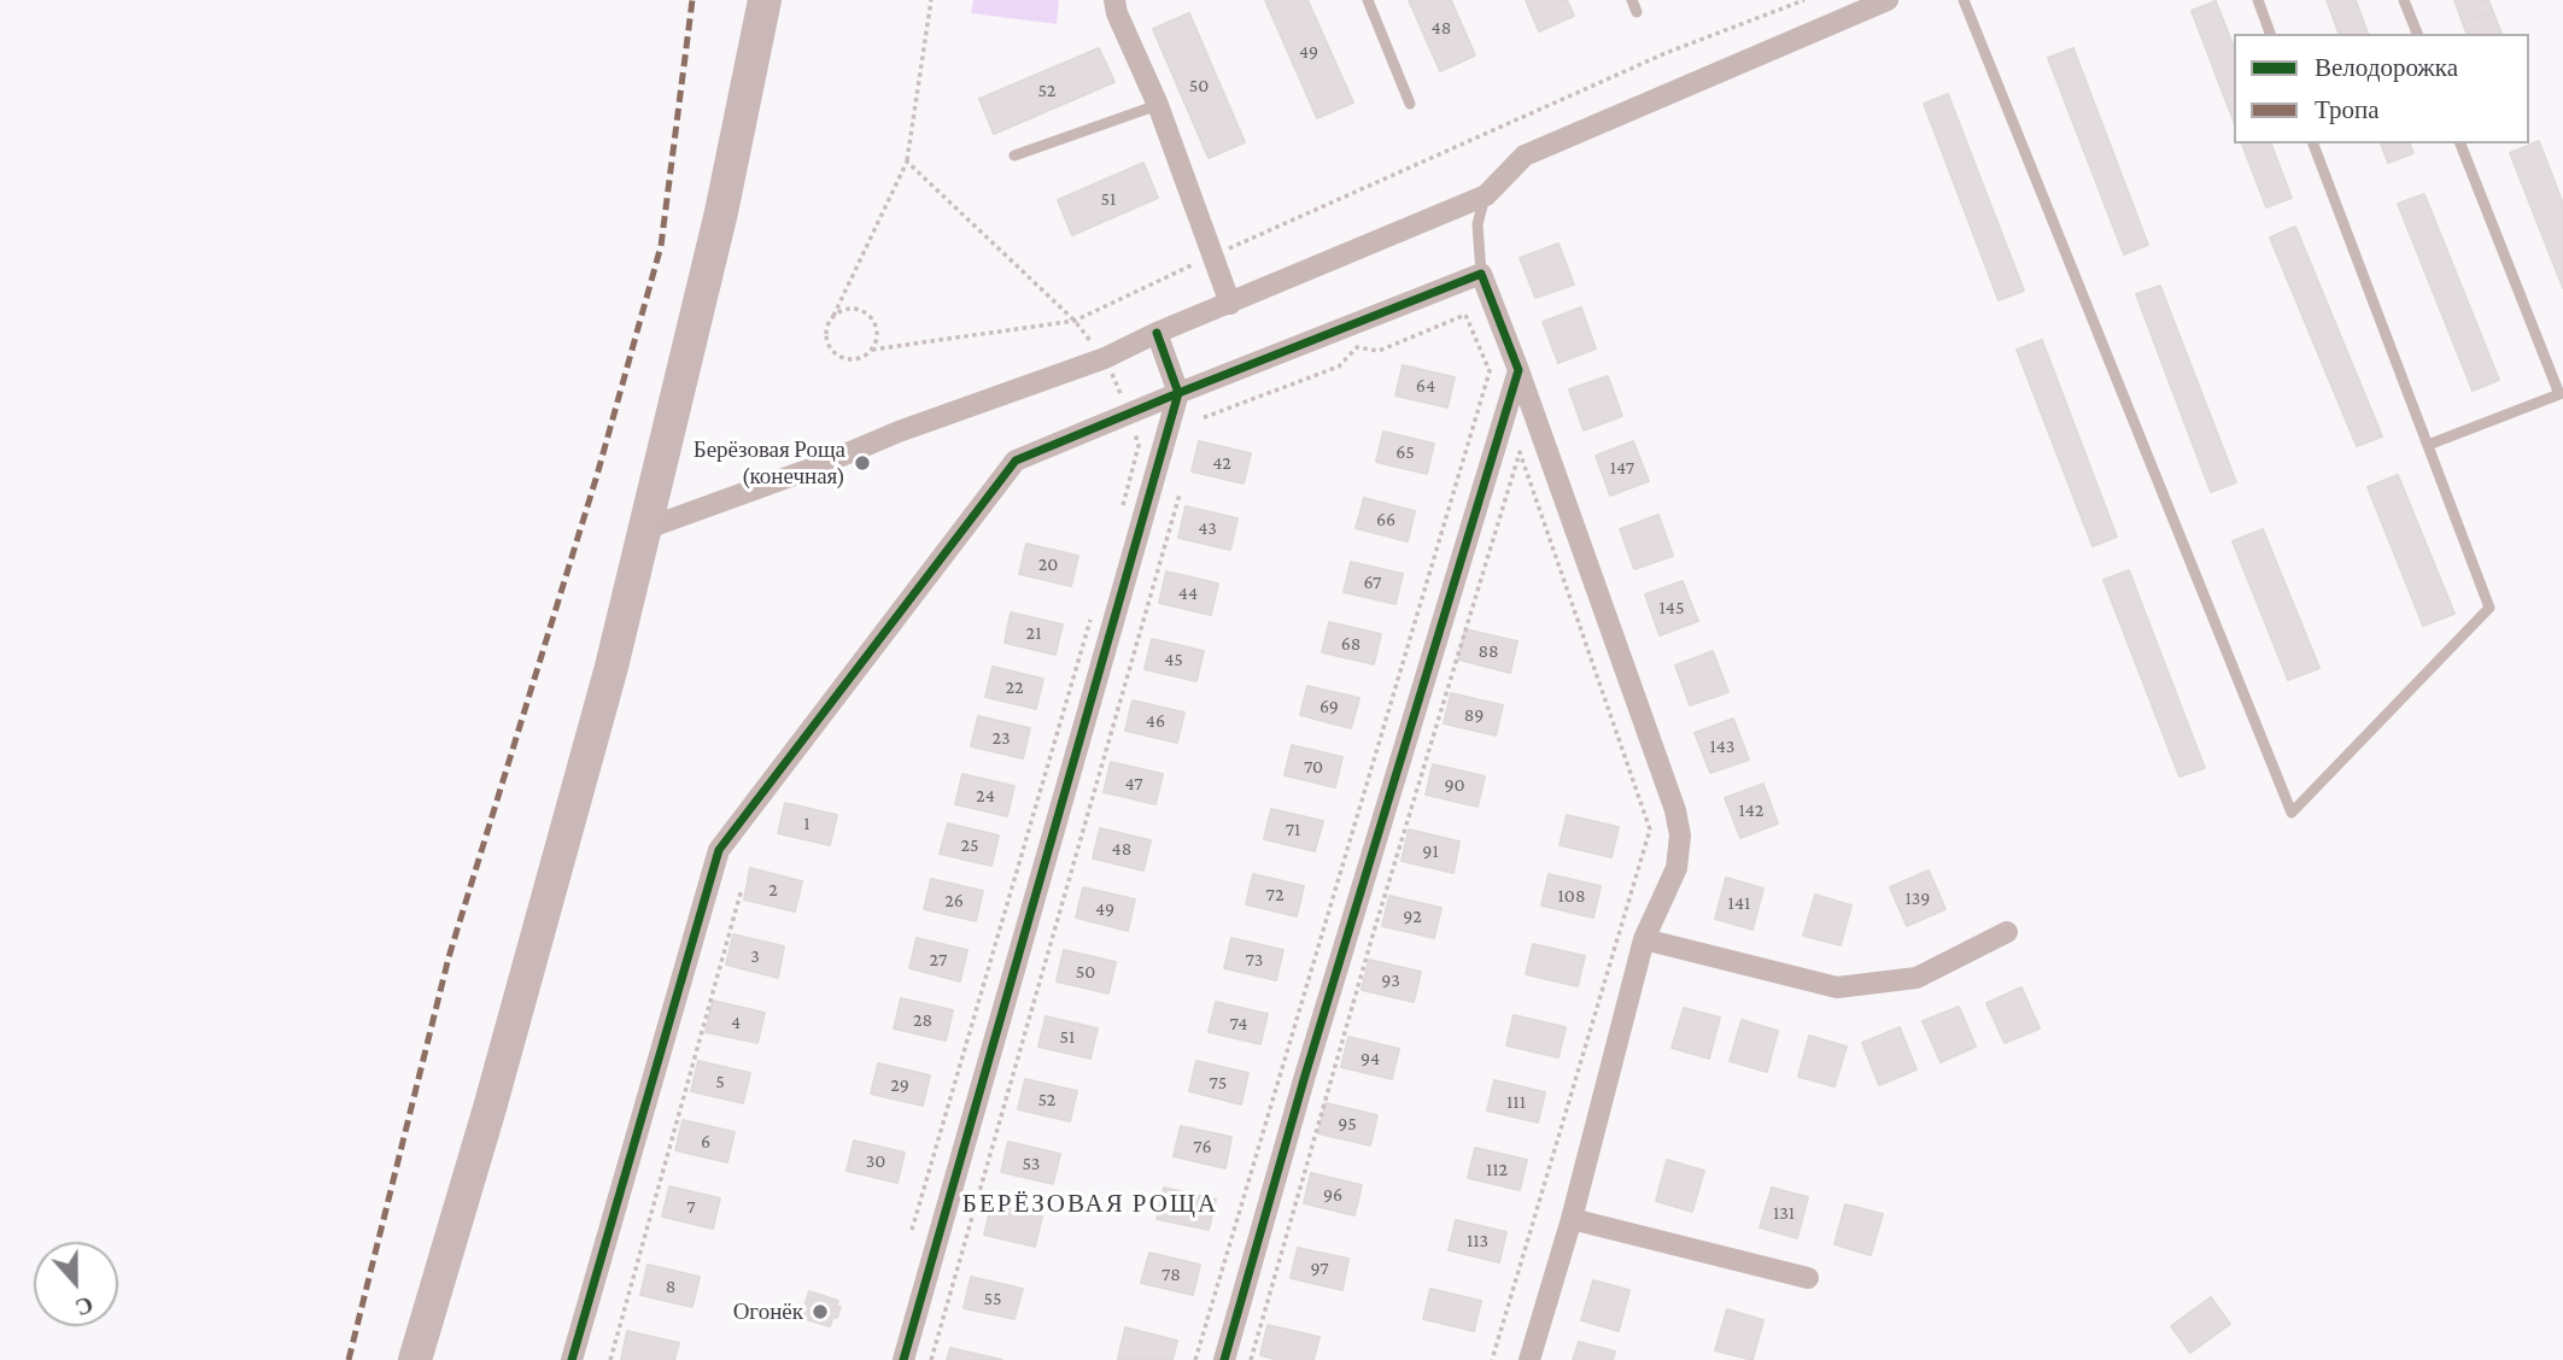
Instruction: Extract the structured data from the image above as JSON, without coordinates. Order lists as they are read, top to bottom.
{
  "districts": ["БЕРЁЗОВАЯ РОЩА"],
  "places": ["Берёзовая Роща (конечная)", "Огонёк"],
  "house_numbers": [
    "48",
    "49",
    "50",
    "52",
    "51",
    "64",
    "65",
    "42",
    "147",
    "66",
    "43",
    "20",
    "67",
    "44",
    "145",
    "21",
    "68",
    "88",
    "45",
    "22",
    "69",
    "89",
    "46",
    "23",
    "143",
    "70",
    "47",
    "90",
    "24",
    "142",
    "1",
    "71",
    "25",
    "48",
    "91",
    "2",
    "72",
    "108",
    "139",
    "26",
    "141",
    "49",
    "92",
    "3",
    "27",
    "73",
    "50",
    "93",
    "28",
    "4",
    "74",
    "51",
    "94",
    "5",
    "75",
    "29",
    "52",
    "111",
    "95",
    "6",
    "76",
    "30",
    "53",
    "112",
    "96",
    "7",
    "131",
    "113",
    "97",
    "78",
    "8",
    "55"
  ],
  "legend": ["Велодорожка", "Тропа"],
  "north": "bottom"
}
